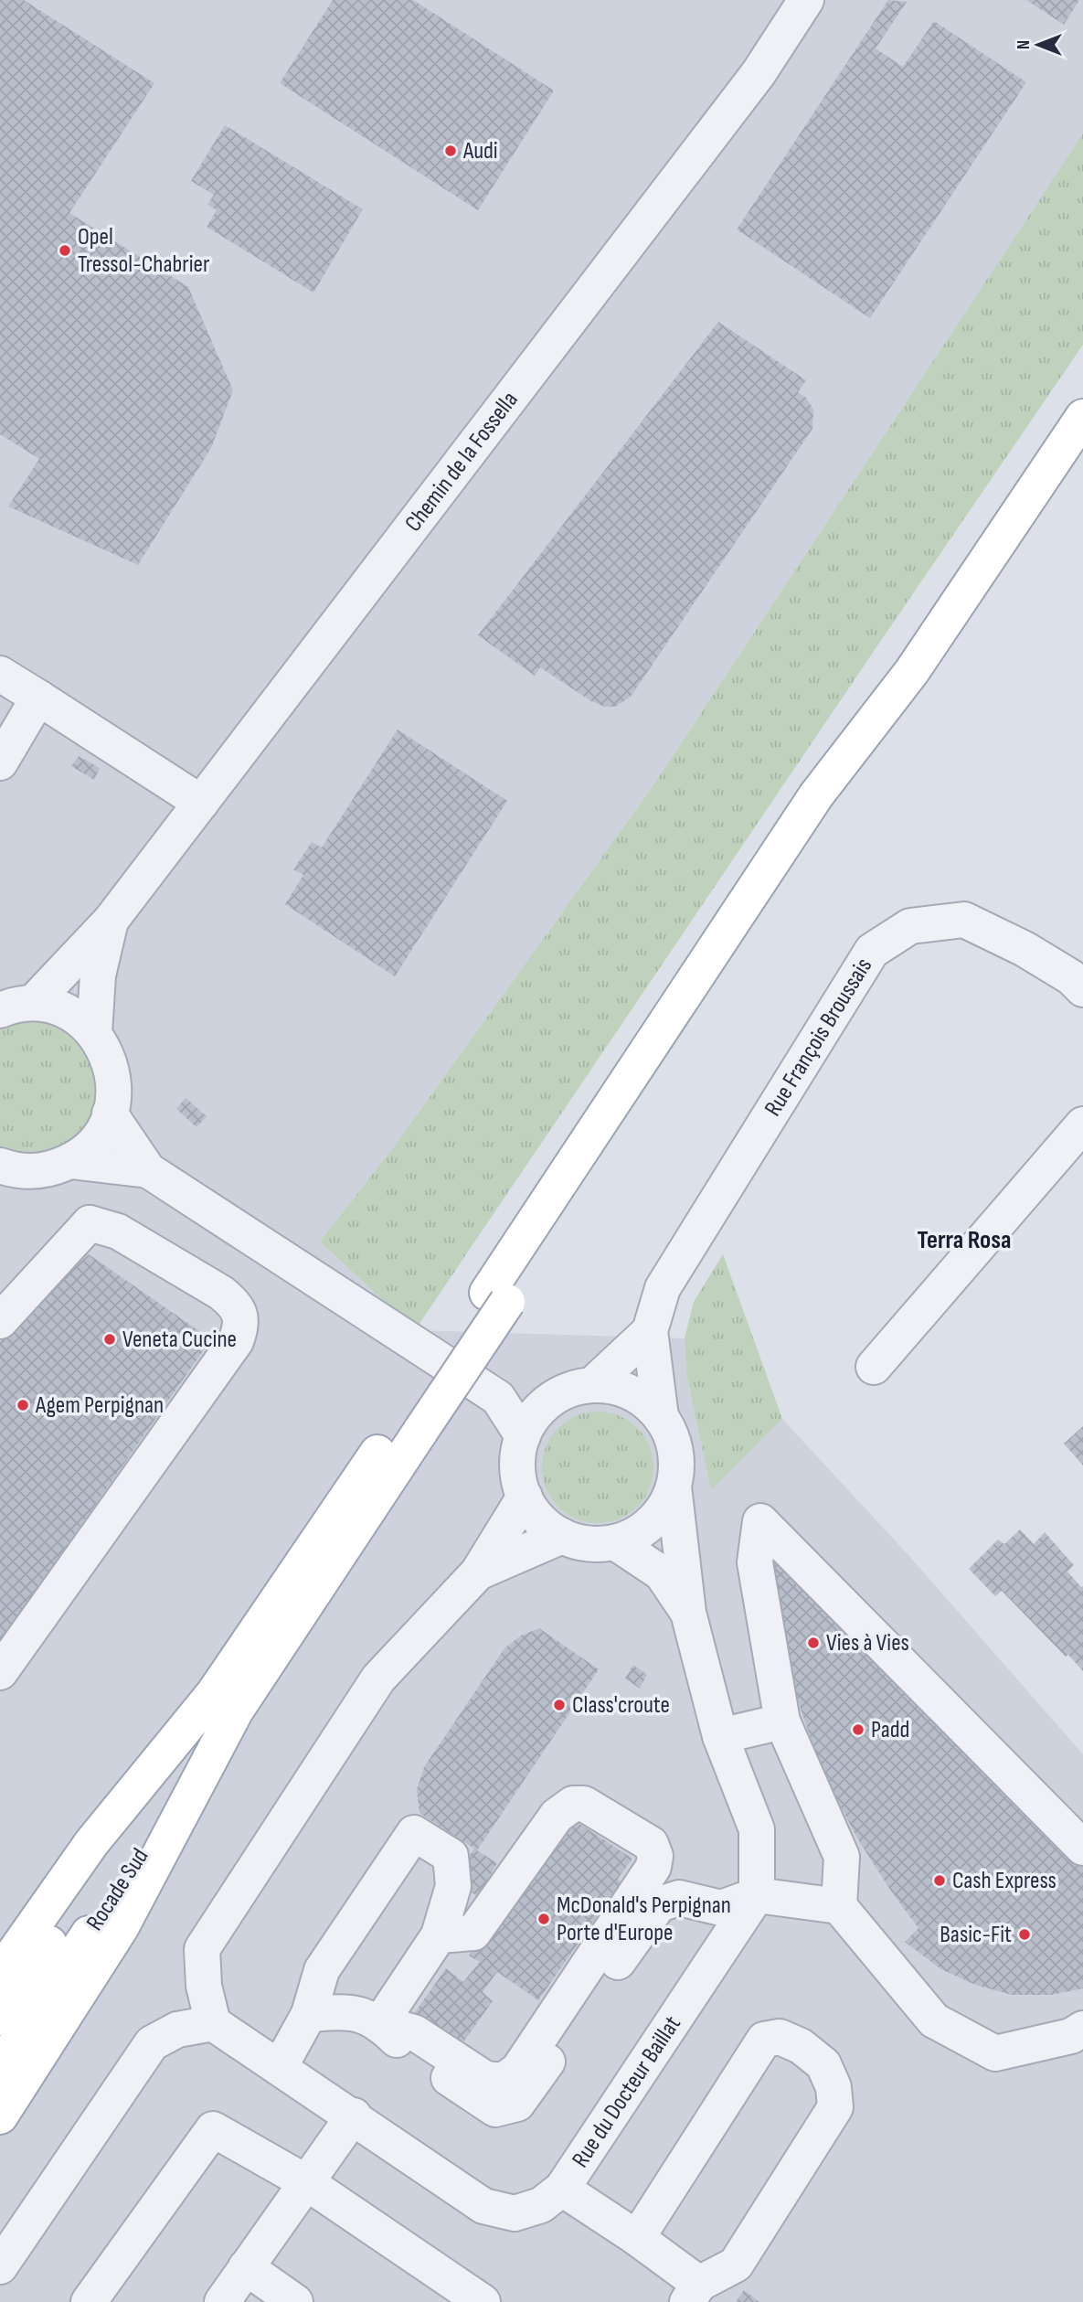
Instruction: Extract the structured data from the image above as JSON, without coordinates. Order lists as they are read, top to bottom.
{
  "streets": {
    "main road": ["Rocade Sud"],
    "street": ["Chemin de la Fossella", "Rue François Broussais", "Rue du Docteur Baillat"]
  },
  "districts": ["Terra Rosa"],
  "places": [
    "Audi",
    "Opel Tressol-Chabrier",
    "Veneta Cucine",
    "Agem Perpignan",
    "Vies à Vies",
    "Class'croute",
    "Padd",
    "Cash Express",
    "McDonald's Perpignan Porte d'Europe",
    "Basic-Fit"
  ],
  "north": "left"
}
